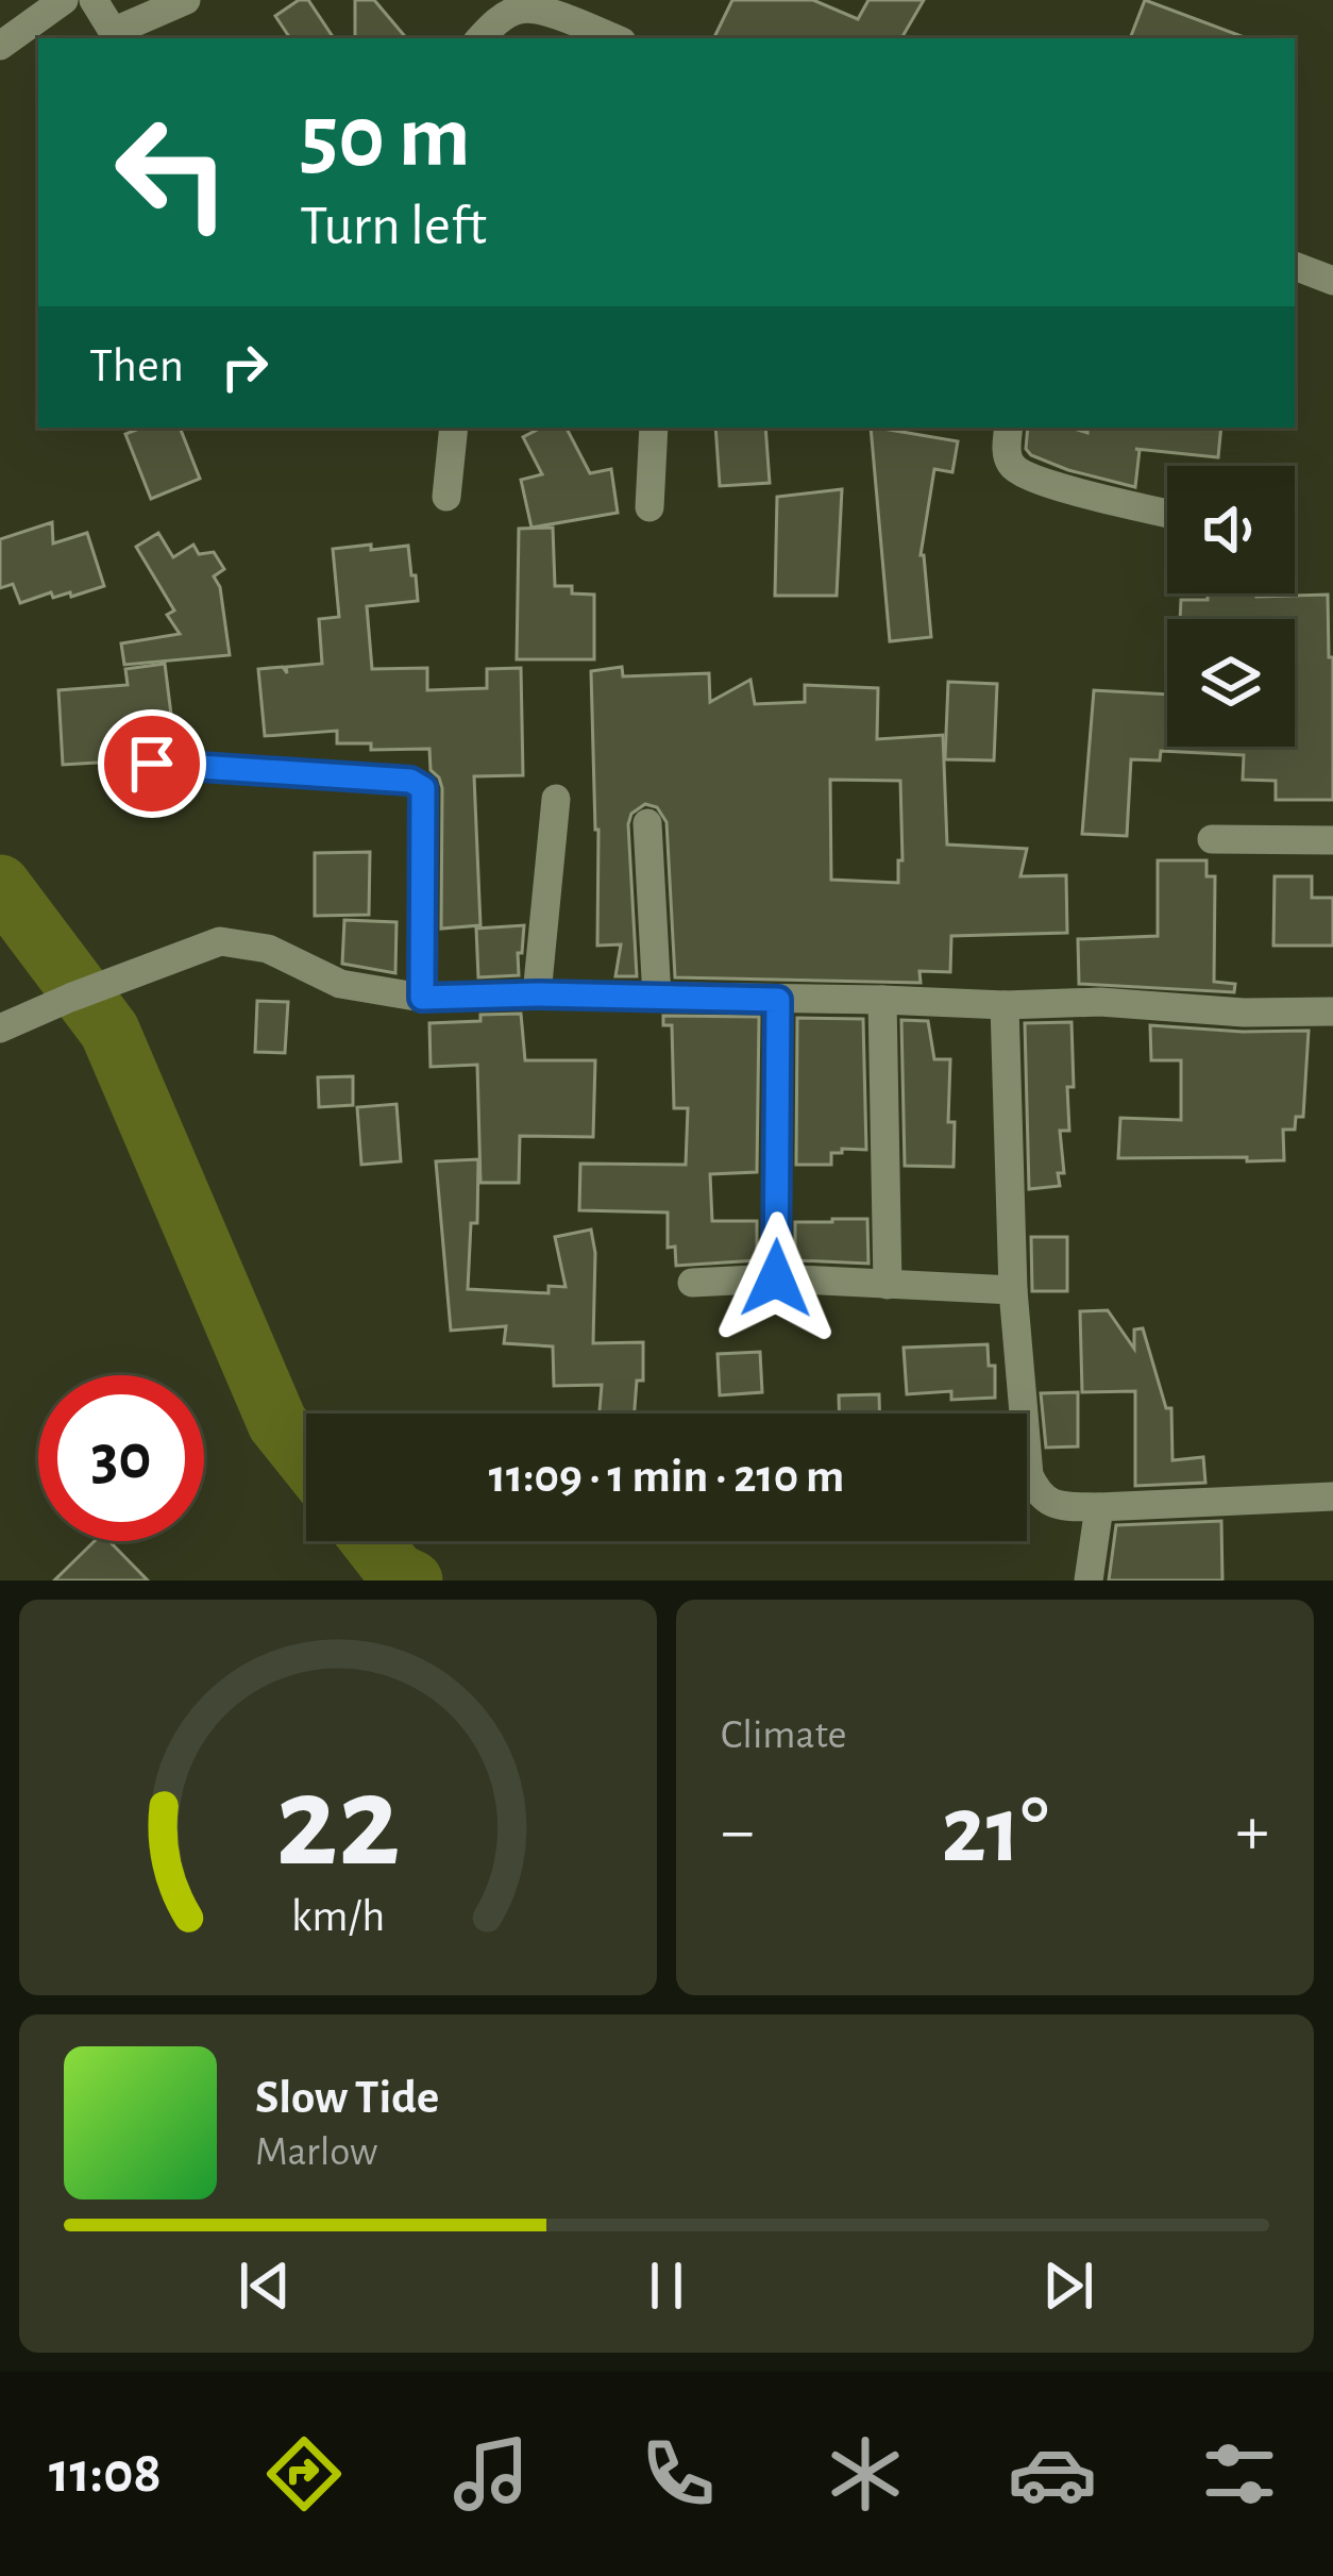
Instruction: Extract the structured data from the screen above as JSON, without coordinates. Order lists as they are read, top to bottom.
{
  "page": {
    "turn": ["50 m", "Turn left"],
    "then": "Then",
    "limit": "30",
    "trip": "11:09 · 1 min · 210 m",
    "tile": "Climate",
    "heat": ["−", "21°", "+"],
    "song": ["Slow Tide", "Marlow"],
    "tabs": "11:08",
    "gauge": ["22", "km/h"]
  }
}
